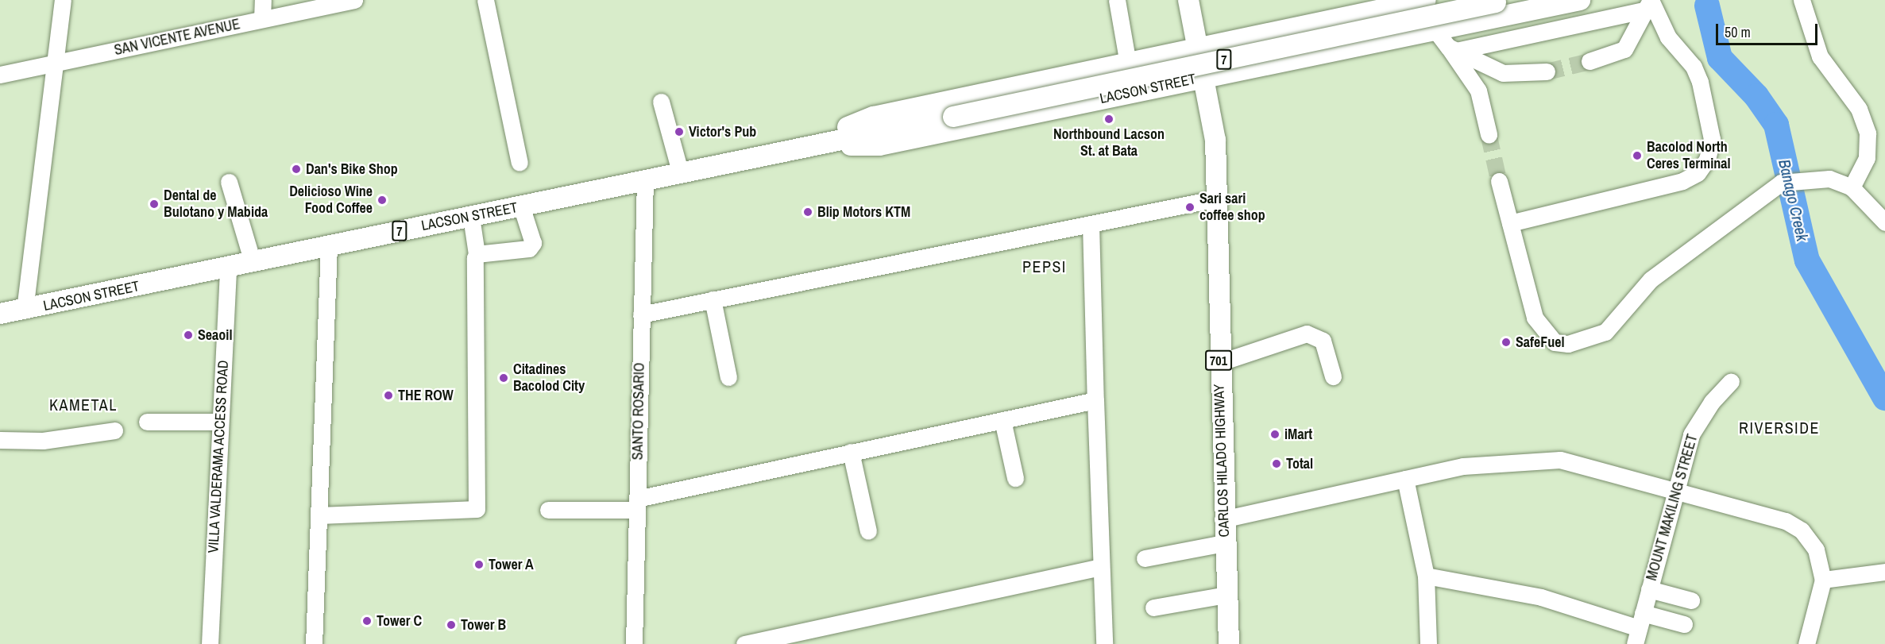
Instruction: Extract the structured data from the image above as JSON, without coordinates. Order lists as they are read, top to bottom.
{
  "streets": {
    "main road": [
      "7",
      "LACSON STREET",
      "701",
      "CARLOS HILADO HIGHWAY"
    ],
    "street": [
      "SAN VICENTE AVENUE",
      "SANTO ROSARIO",
      "VILLA VALDERAMA ACCESS ROAD",
      "MOUNT MAKILING STREET"
    ]
  },
  "crossings": [
    ["LACSON STREET", "SANTO ROSARIO"],
    ["LACSON STREET", "VILLA VALDERAMA ACCESS ROAD"],
    ["LACSON STREET", "CARLOS HILADO HIGHWAY"]
  ],
  "districts": ["PEPSI", "KAMETAL", "RIVERSIDE"],
  "water": ["Banago Creek"],
  "places": [
    "Northbound Lacson St. at Bata",
    "Victor's Pub",
    "Bacolod North Ceres Terminal",
    "Dan's Bike Shop",
    "Delicioso Wine Food Coffee",
    "Dental de Bulotano y Mabida",
    "Sari sari coffee shop",
    "Blip Motors KTM",
    "Seaoil",
    "SafeFuel",
    "Citadines Bacolod City",
    "THE ROW",
    "iMart",
    "Total",
    "Tower A",
    "Tower C",
    "Tower B"
  ],
  "scale_bar": "50 m"
}
